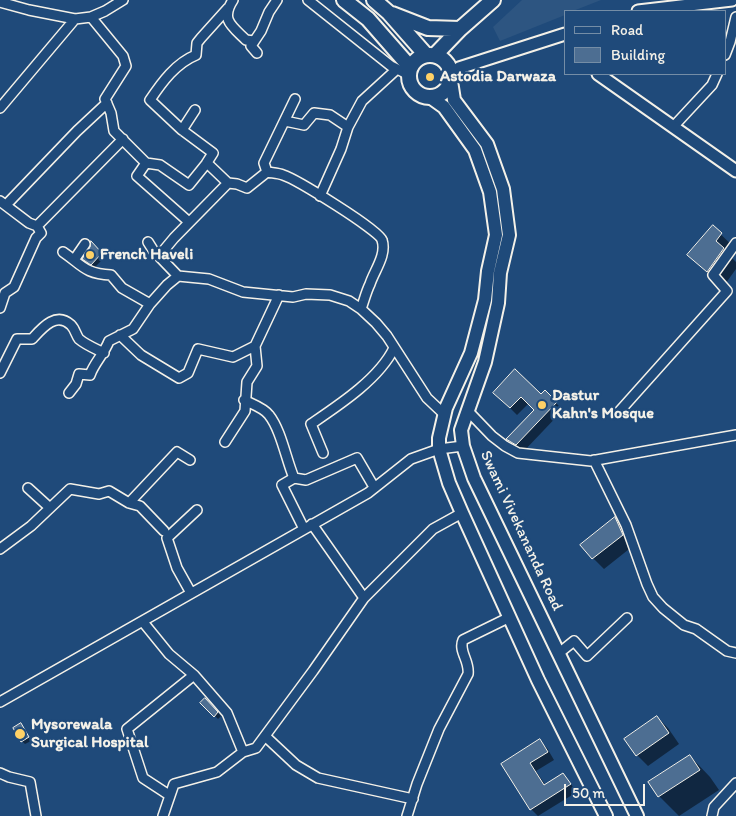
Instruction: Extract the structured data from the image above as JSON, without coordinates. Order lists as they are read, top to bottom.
{
  "streets": {
    "main road": ["Swami Vivekananda Road"]
  },
  "places": [
    "Astodia Darwaza",
    "French Haveli",
    "Dastur Kahn's Mosque",
    "Mysorewala Surgical Hospital"
  ],
  "legend": ["Road", "Building"],
  "scale_bar": "50 m"
}
